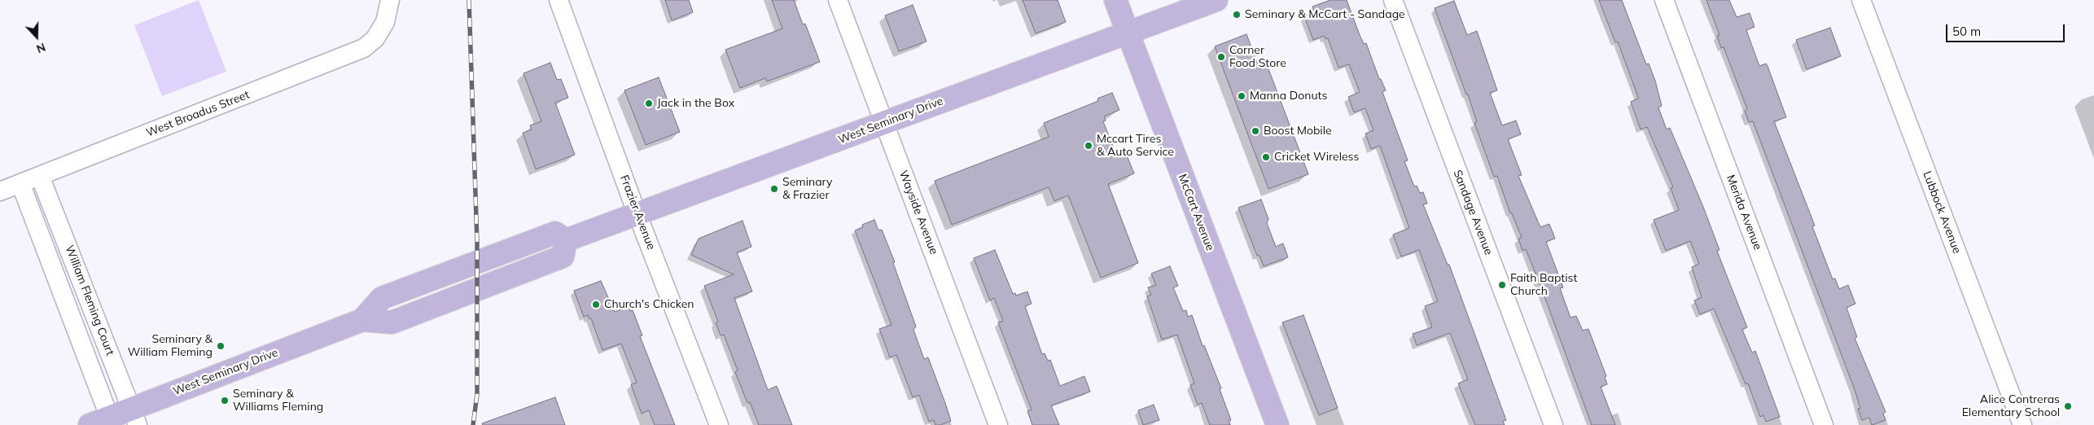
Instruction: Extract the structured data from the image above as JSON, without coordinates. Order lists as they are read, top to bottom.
{
  "streets": {
    "main road": ["West Seminary Drive", "McCart Avenue"],
    "street": [
      "West Broadus Street",
      "Frazier Avenue",
      "Wayside Avenue",
      "Sandage Avenue",
      "Merida Avenue",
      "Lubbock Avenue",
      "William Fleming Court"
    ]
  },
  "crossings": [
    ["West Broadus Street", "William Fleming Court"],
    ["West Seminary Drive", "Frazier Avenue"],
    ["West Seminary Drive", "Wayside Avenue"],
    ["West Seminary Drive", "McCart Avenue"],
    ["West Seminary Drive", "William Fleming Court"]
  ],
  "places": [
    "Seminary & McCart - Sandage",
    "Corner Food Store",
    "Manna Donuts",
    "Jack in the Box",
    "Boost Mobile",
    "Mccart Tires & Auto Service",
    "Cricket Wireless",
    "Seminary & Frazier",
    "Faith Baptist Church",
    "Church's Chicken",
    "Seminary & William Fleming",
    "Seminary & Williams Fleming",
    "Alice Contreras Elementary School"
  ],
  "scale_bar": "50 m",
  "north": "bottom"
}
